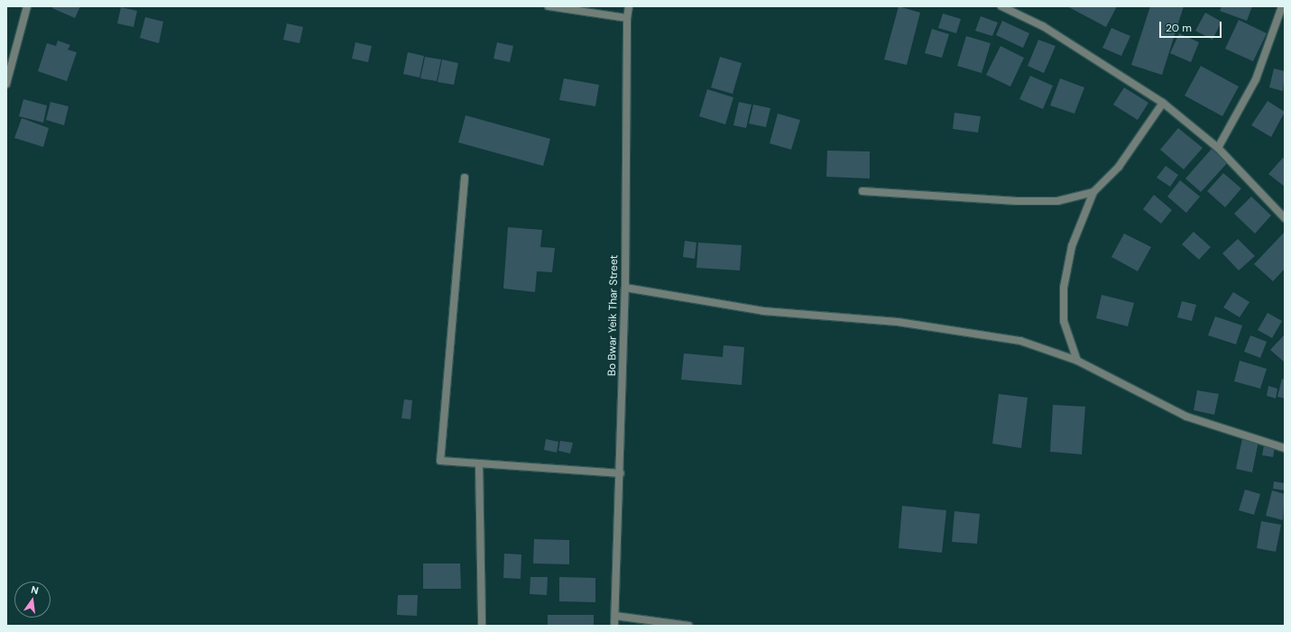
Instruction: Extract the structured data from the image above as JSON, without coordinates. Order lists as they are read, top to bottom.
{
  "streets": {
    "street": ["Bo Bwar Yeik Thar Street"]
  },
  "scale_bar": "20 m",
  "north": "top"
}
